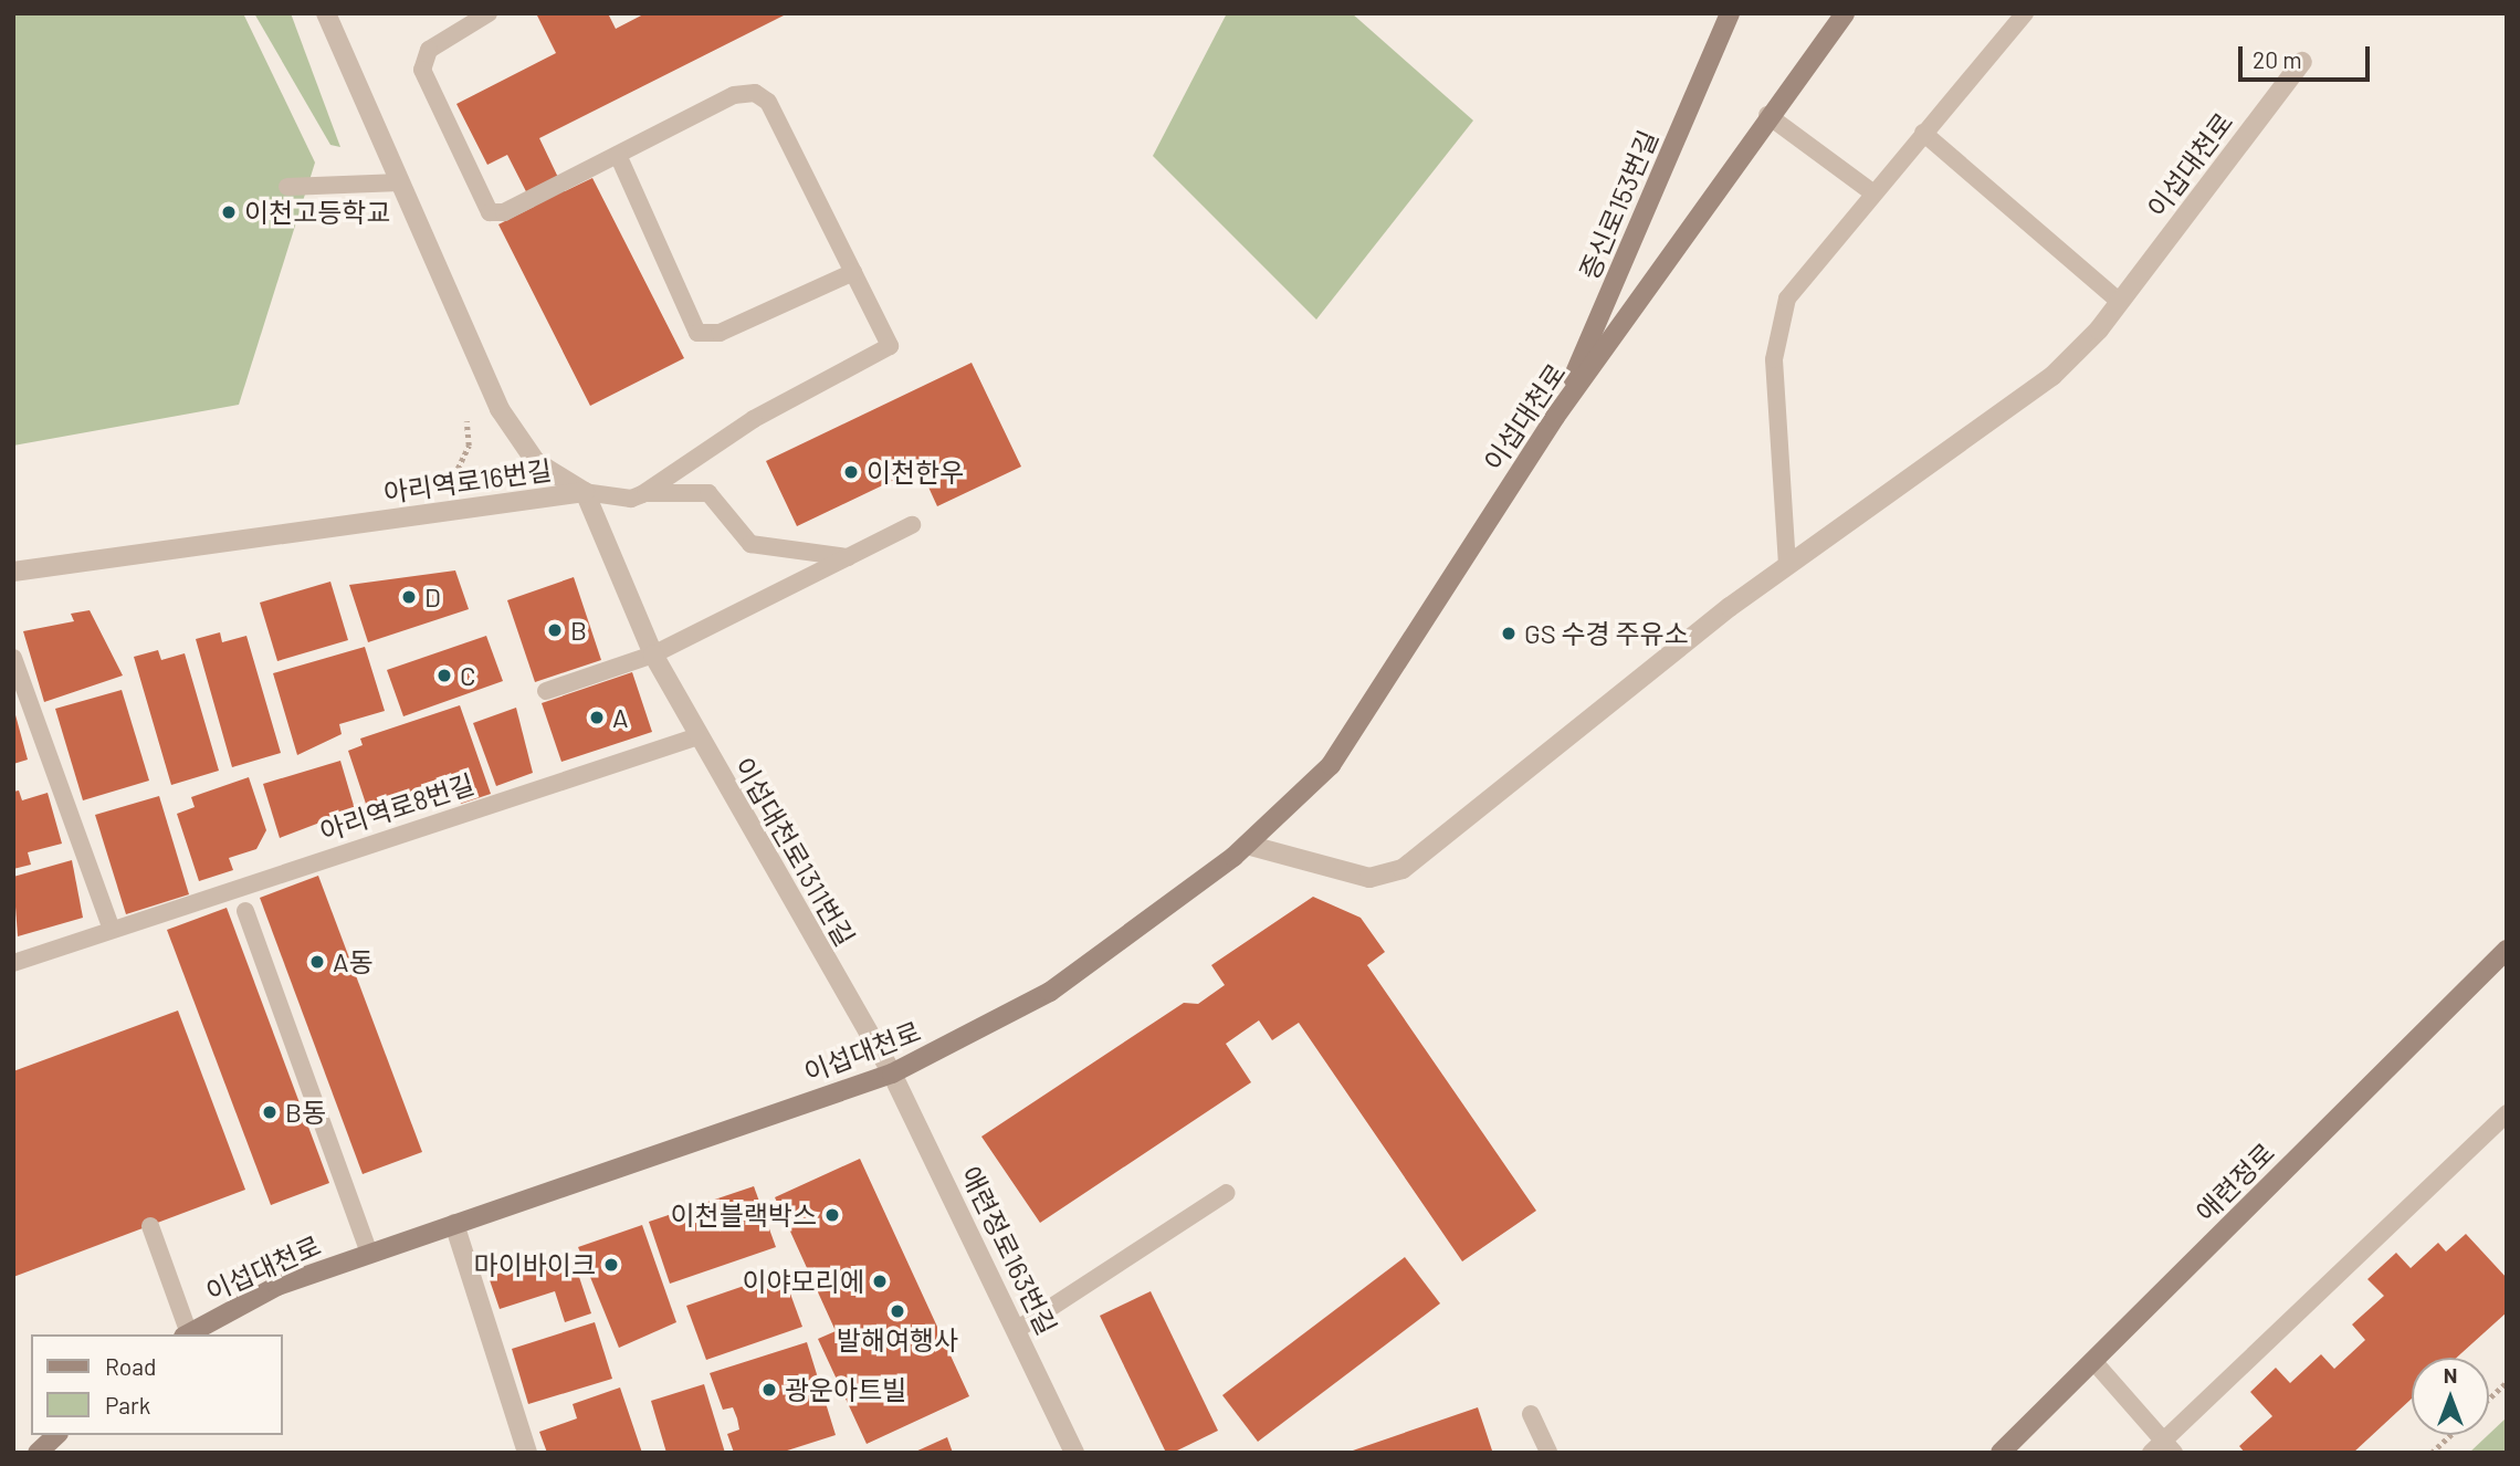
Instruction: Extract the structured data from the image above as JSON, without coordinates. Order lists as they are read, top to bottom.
{
  "streets": {
    "main road": ["이섭대천로", "증신로153번길", "애련정로"],
    "street": ["아리역로16번길", "이섭대천로1311번길", "애련정로163번길"],
    "lane": ["아리역로8번길"]
  },
  "crossings": [
    ["이섭대천로", "증신로153번길"],
    ["이섭대천로", "이섭대천로1311번길"],
    ["이섭대천로", "애련정로163번길"],
    ["아리역로16번길", "이섭대천로1311번길"],
    ["아리역로8번길", "이섭대천로1311번길"],
    ["이섭대천로1311번길", "애련정로163번길"]
  ],
  "places": [
    "이천고등학교",
    "이천한우",
    "D",
    "B",
    "GS 수경 주유소",
    "C",
    "A",
    "A동",
    "B동",
    "이천블랙박스",
    "마이바이크",
    "이야모리에",
    "발해여행사",
    "광운아트빌"
  ],
  "legend": ["Road", "Park"],
  "scale_bar": "20 m",
  "north": "top"
}
